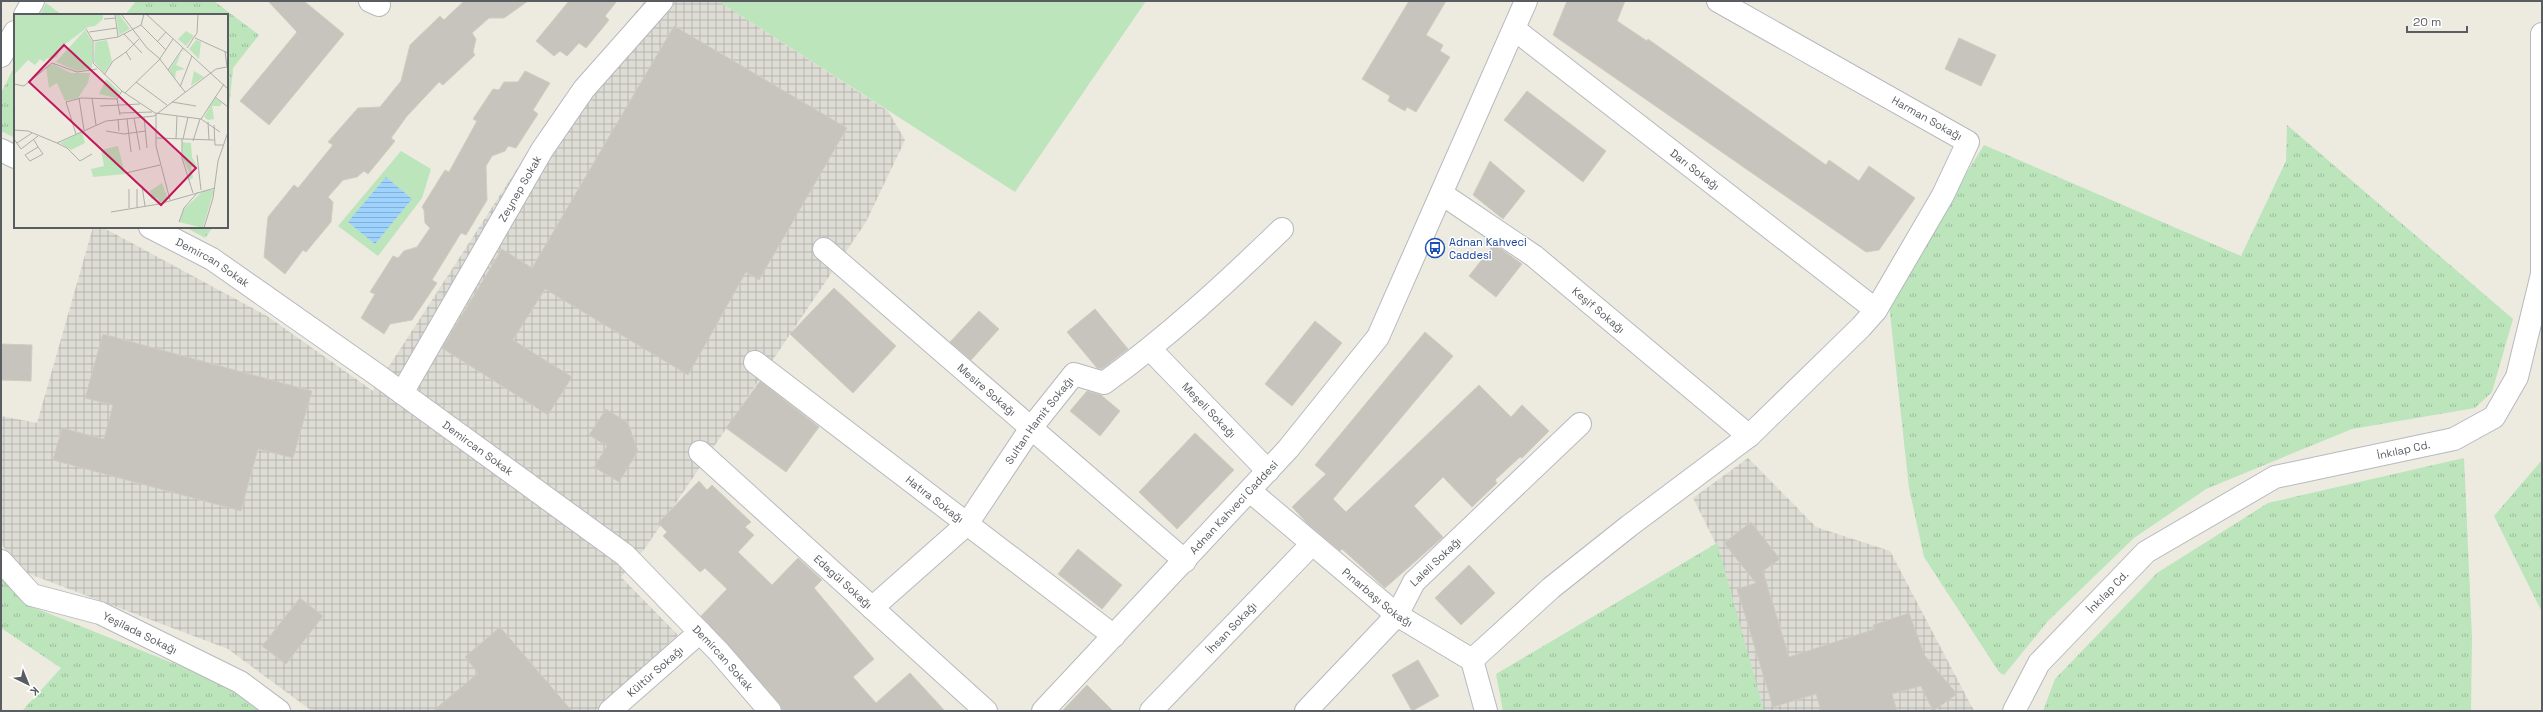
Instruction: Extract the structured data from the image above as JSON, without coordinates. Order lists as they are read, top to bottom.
{
  "streets": {
    "street": [
      "Harman Sokağı",
      "Darı Sokağı",
      "Zeynep Sokak",
      "Demircan Sokak",
      "Keşif Sokağı",
      "Mesire Sokağı",
      "Meşeli Sokağı",
      "Sultan Hamit Sokağı",
      "İnkılap Cd.",
      "Hatıra Sokağı",
      "Adnan Kahveci Caddesi",
      "Laleli Sokağı",
      "Edagül Sokağı",
      "Pınarbaşı Sokağı",
      "İhsan Sokağı",
      "Yeşilada Sokağı",
      "Kültür Sokağı"
    ]
  },
  "crossings": [
    ["Harman Sokağı", "Darı Sokağı"],
    ["Darı Sokağı", "Adnan Kahveci Caddesi"],
    ["Zeynep Sokak", "Demircan Sokak"],
    ["Demircan Sokak", "Kültür Sokağı"],
    ["Keşif Sokağı", "Adnan Kahveci Caddesi"],
    ["Mesire Sokağı", "Sultan Hamit Sokağı"],
    ["Mesire Sokağı", "Adnan Kahveci Caddesi"],
    ["Meşeli Sokağı", "Sultan Hamit Sokağı"],
    ["Meşeli Sokağı", "Adnan Kahveci Caddesi"],
    ["Sultan Hamit Sokağı", "Hatıra Sokağı"],
    ["Sultan Hamit Sokağı", "Edagül Sokağı"],
    ["Hatıra Sokağı", "Adnan Kahveci Caddesi"],
    ["Adnan Kahveci Caddesi", "Pınarbaşı Sokağı"],
    ["Laleli Sokağı", "Pınarbaşı Sokağı"],
    ["Pınarbaşı Sokağı", "İhsan Sokağı"]
  ],
  "places": {
    "bus stop": ["Adnan Kahveci Caddesi"]
  },
  "scale_bar": "20 m",
  "north": "bottom right"
}
